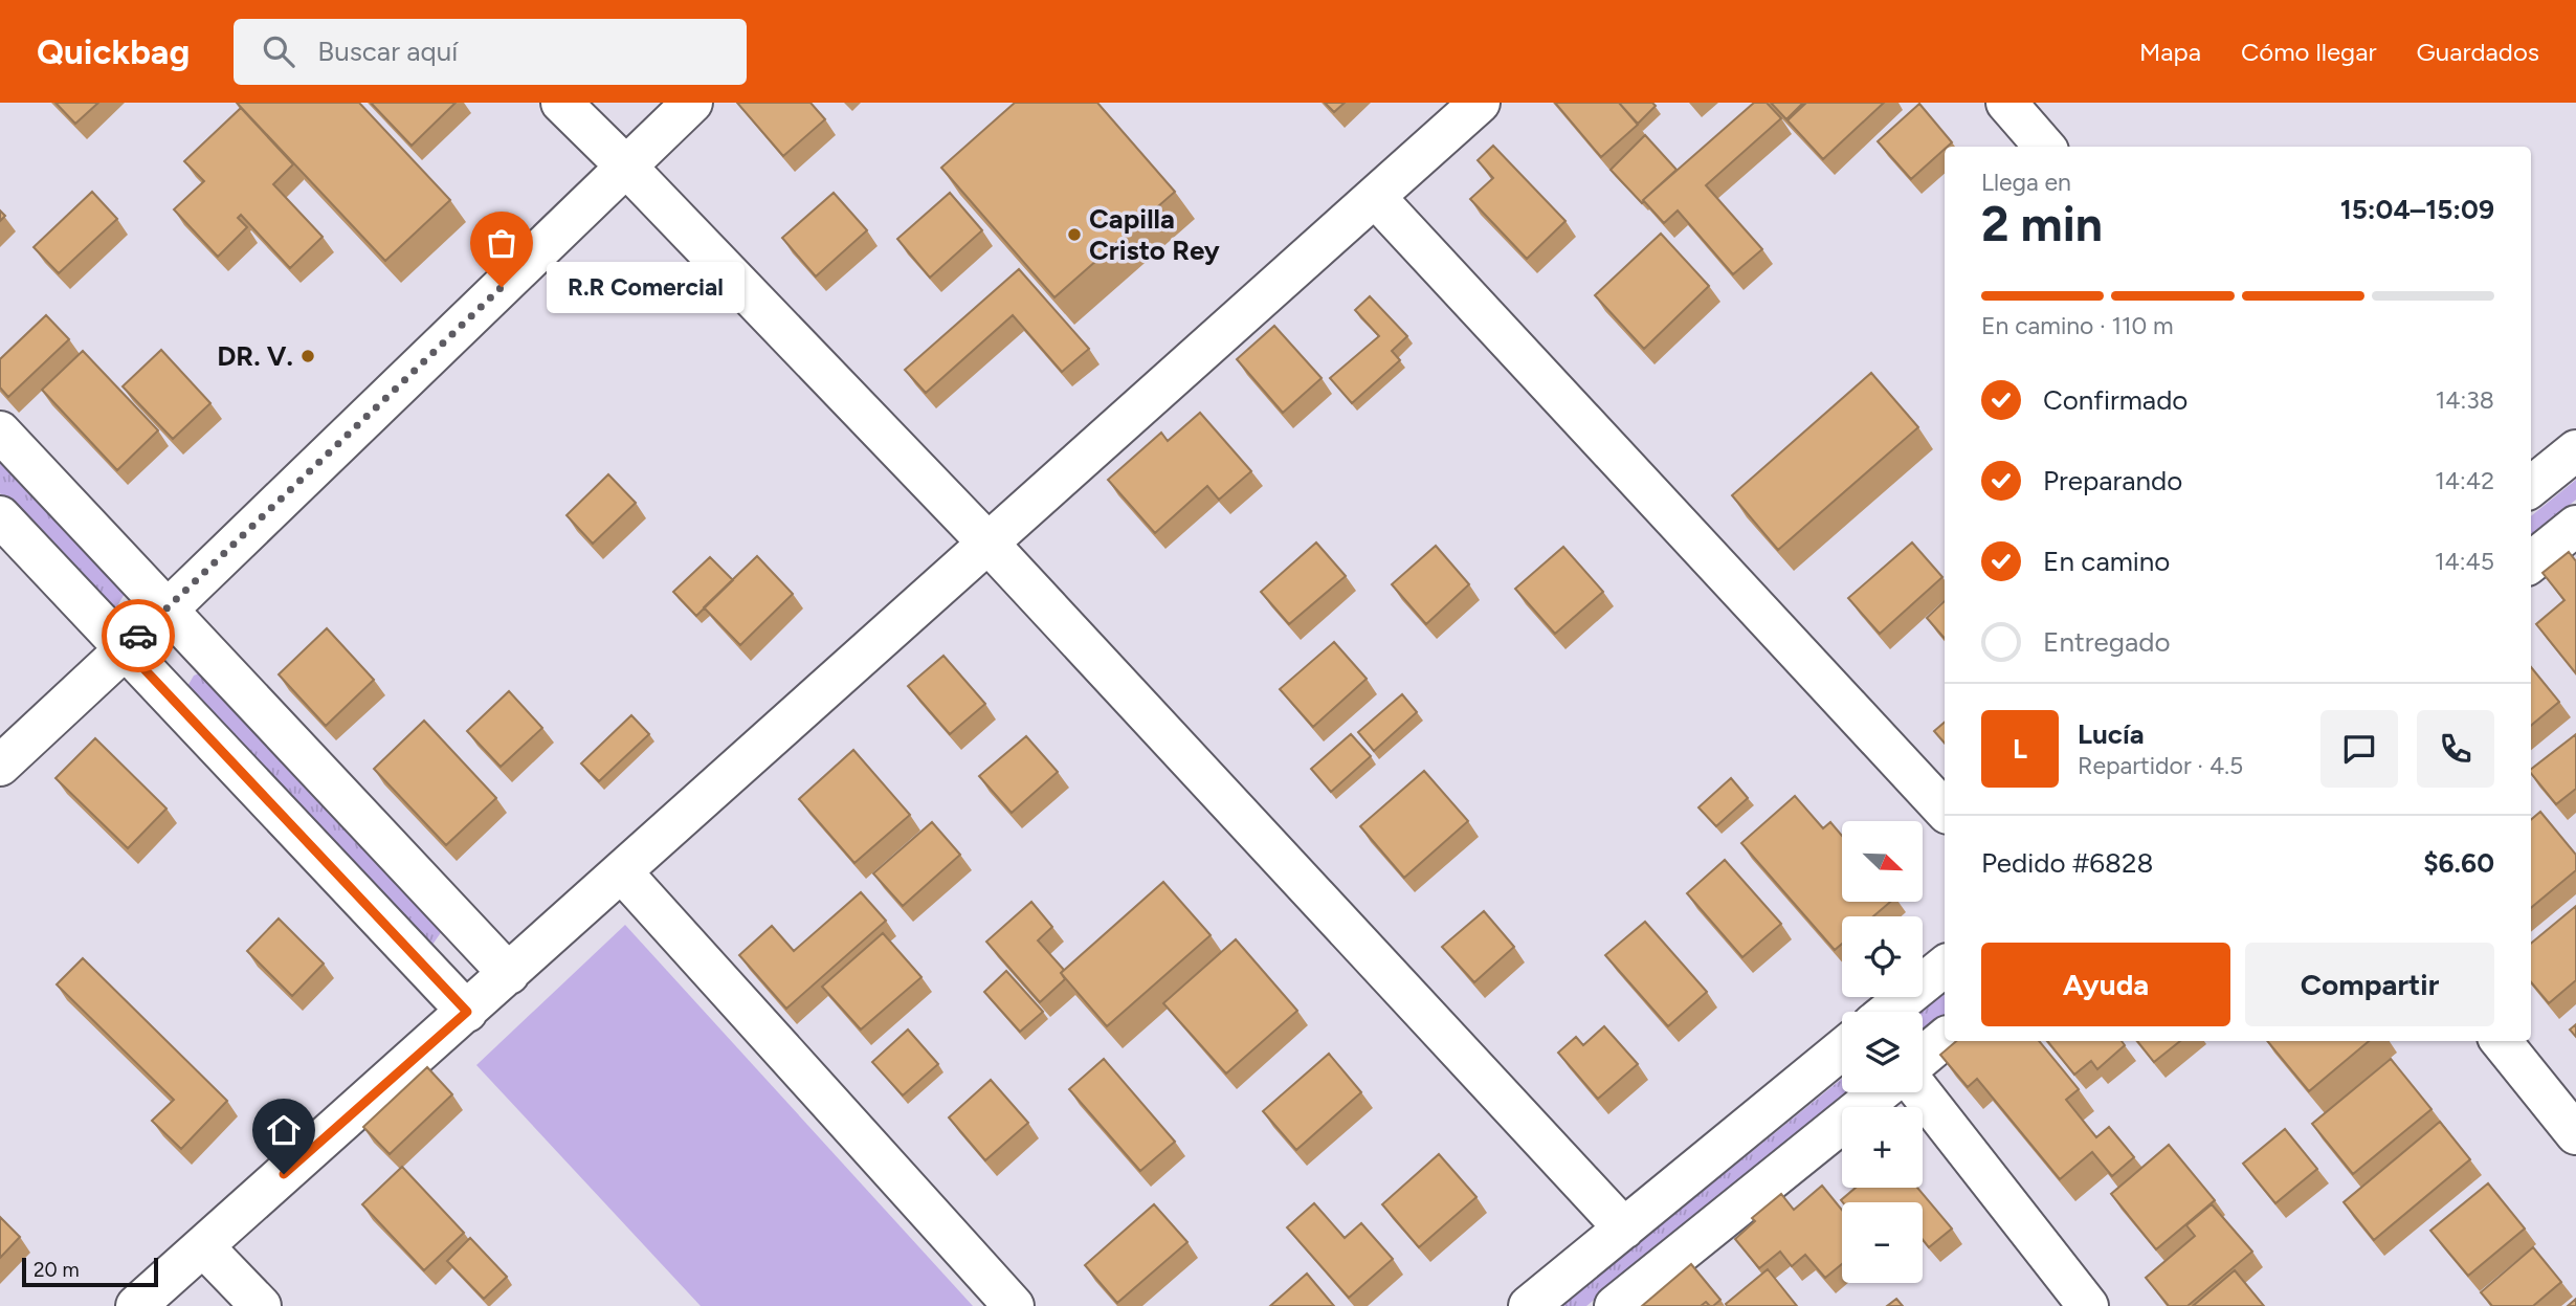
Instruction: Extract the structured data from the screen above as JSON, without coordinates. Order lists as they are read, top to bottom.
{
  "places": ["Capilla Cristo Rey", "R.R Comercial", "DR. V."],
  "scale_bar": "20 m",
  "north": "bottom right",
  "page": {
    "header": "Quickbag",
    "search": "Buscar aquí",
    "nav": ["Mapa", "Cómo llegar", "Guardados"],
    "heading": ["2 min", "Llega en", "15:04–15:09"],
    "panel": [
      "Lucía",
      "Repartidor · 4.5",
      "Pedido #6828",
      "$6.60"
    ],
    "bubble": "R.R Comercial",
    "bar": "En camino · 110 m",
    "list": [
      ["Confirmado", "14:38"],
      ["Preparando", "14:42"],
      ["En camino", "14:45"],
      "Entregado"
    ],
    "round": "L",
    "map_buttons": ["+", "−"],
    "buttons": ["Ayuda", "Compartir"],
    "scale": "20 m"
  }
}
